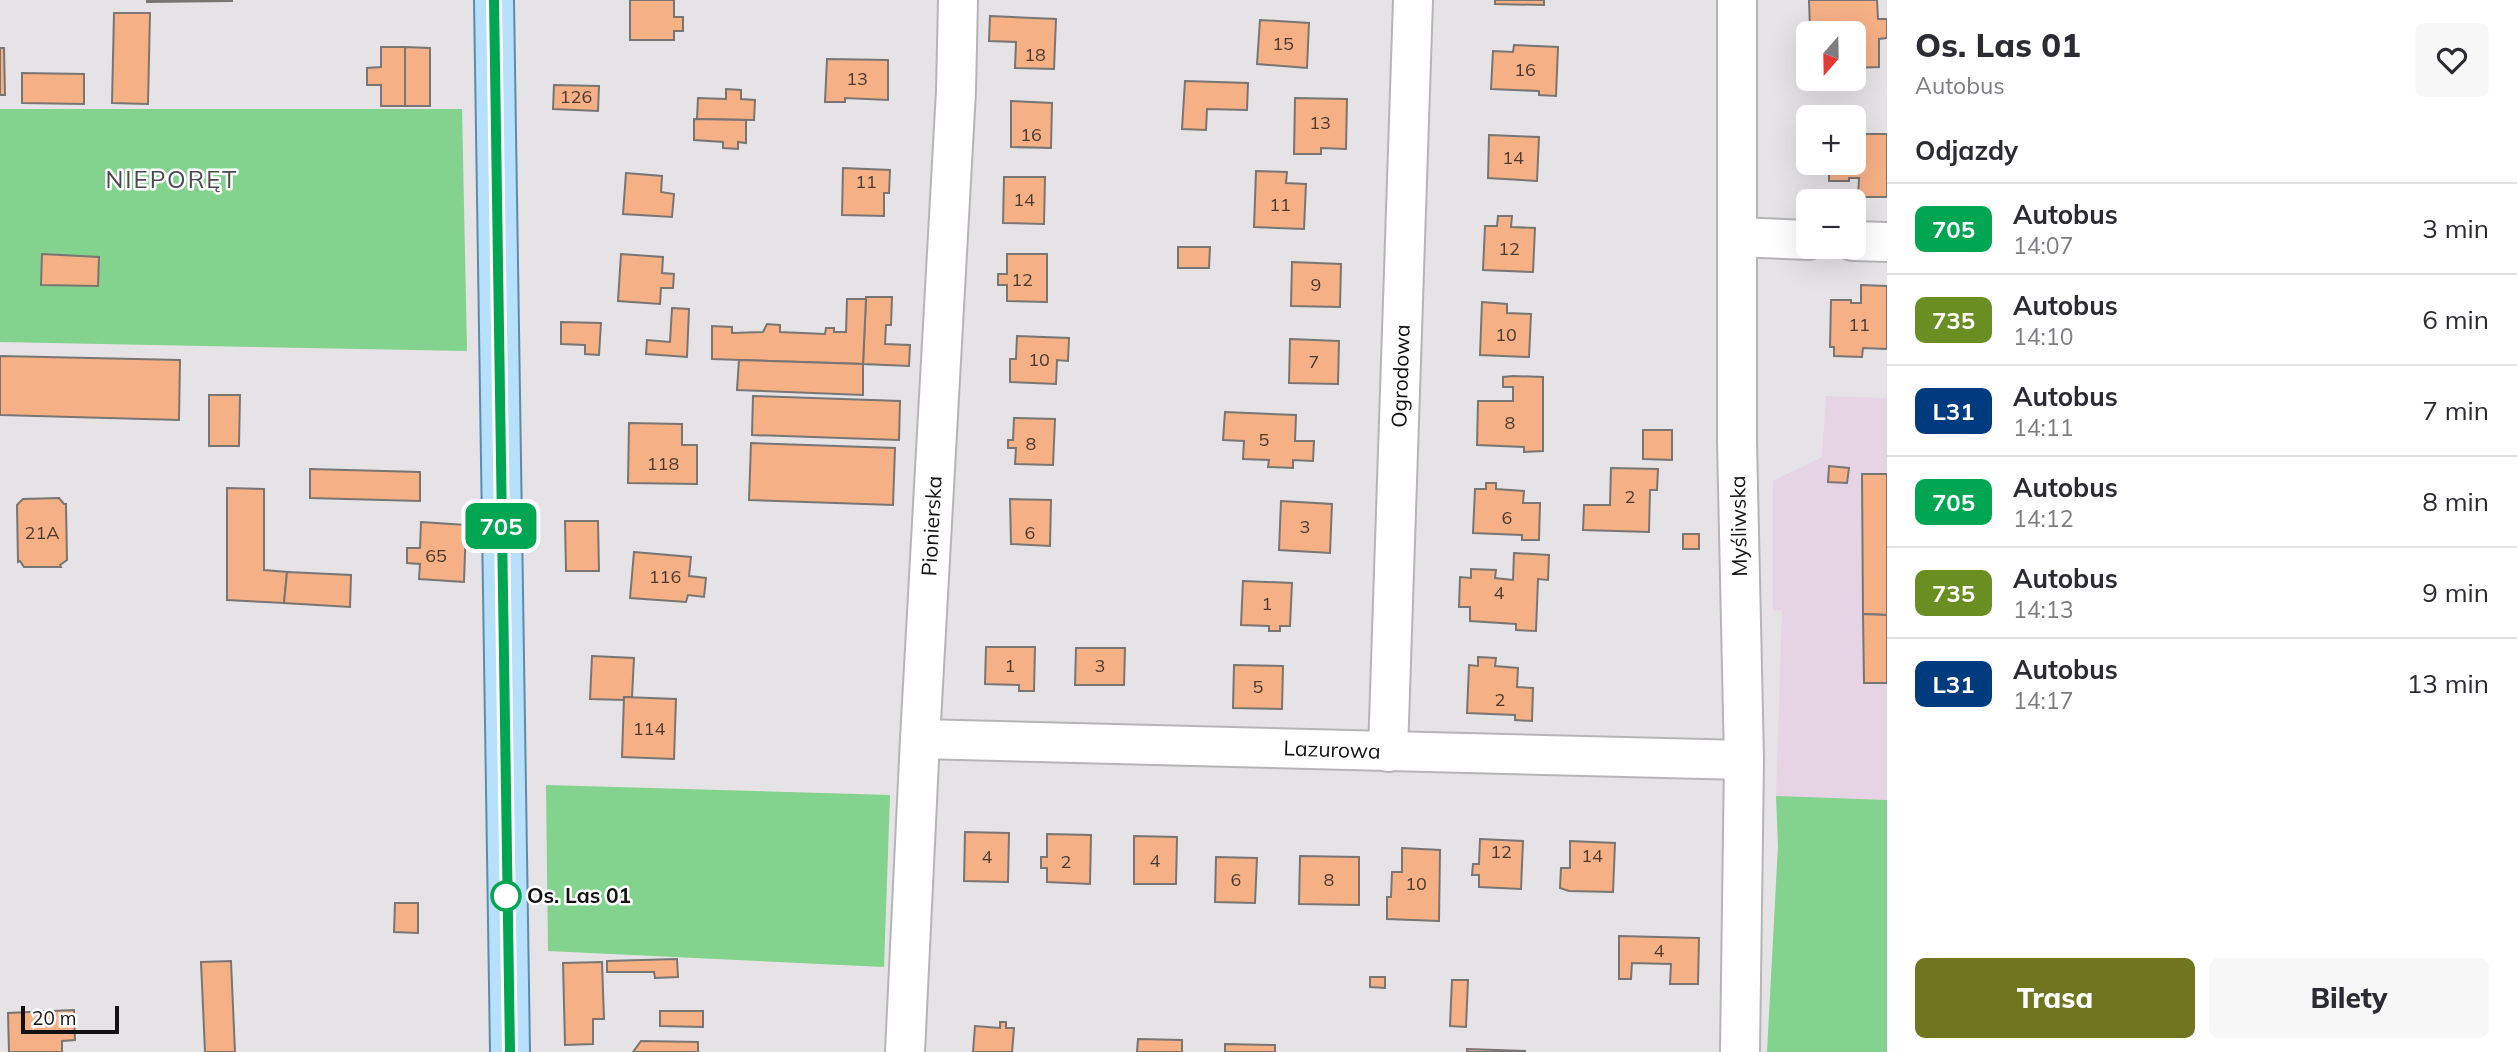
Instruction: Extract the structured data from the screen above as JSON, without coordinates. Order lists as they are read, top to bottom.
{
  "streets": {
    "street": [
      "Ogrodowa",
      "Pionierska",
      "Myśliwska",
      "Lazurowa"
    ]
  },
  "crossings": [
    ["Ogrodowa", "Lazurowa"],
    ["Pionierska", "Lazurowa"],
    ["Myśliwska", "Lazurowa"]
  ],
  "districts": ["NIEPORĘT"],
  "places": ["Os. Las 01"],
  "lines": ["bus line 705"],
  "house_numbers": [
    "15",
    "18",
    "16",
    "13",
    "126",
    "13",
    "16",
    "14",
    "11",
    "14",
    "11",
    "12",
    "12",
    "9",
    "11",
    "10",
    "10",
    "7",
    "8",
    "5",
    "8",
    "118",
    "2",
    "6",
    "3",
    "21A",
    "6",
    "65",
    "116",
    "4",
    "1",
    "1",
    "3",
    "5",
    "2",
    "114",
    "12",
    "14",
    "4",
    "4",
    "2",
    "6",
    "8",
    "10",
    "4"
  ],
  "scale_bar": "20 m",
  "north": "bottom",
  "page": {
    "on_map": "705",
    "heading": [
      ["Os. Las 01", "Autobus"],
      "Odjazdy"
    ],
    "map_buttons": ["+", "−"],
    "list": [
      {
        "mark": "705",
        "name": "Autobus",
        "note": "14:07",
        "value": "3 min"
      },
      {
        "mark": "735",
        "name": "Autobus",
        "note": "14:10",
        "value": "6 min"
      },
      {
        "mark": "L31",
        "name": "Autobus",
        "note": "14:11",
        "value": "7 min"
      },
      {
        "mark": "705",
        "name": "Autobus",
        "note": "14:12",
        "value": "8 min"
      },
      {
        "mark": "735",
        "name": "Autobus",
        "note": "14:13",
        "value": "9 min"
      },
      {
        "mark": "L31",
        "name": "Autobus",
        "note": "14:17",
        "value": "13 min"
      }
    ],
    "buttons": ["Trasa", "Bilety"],
    "scale": "20 m"
  }
}
